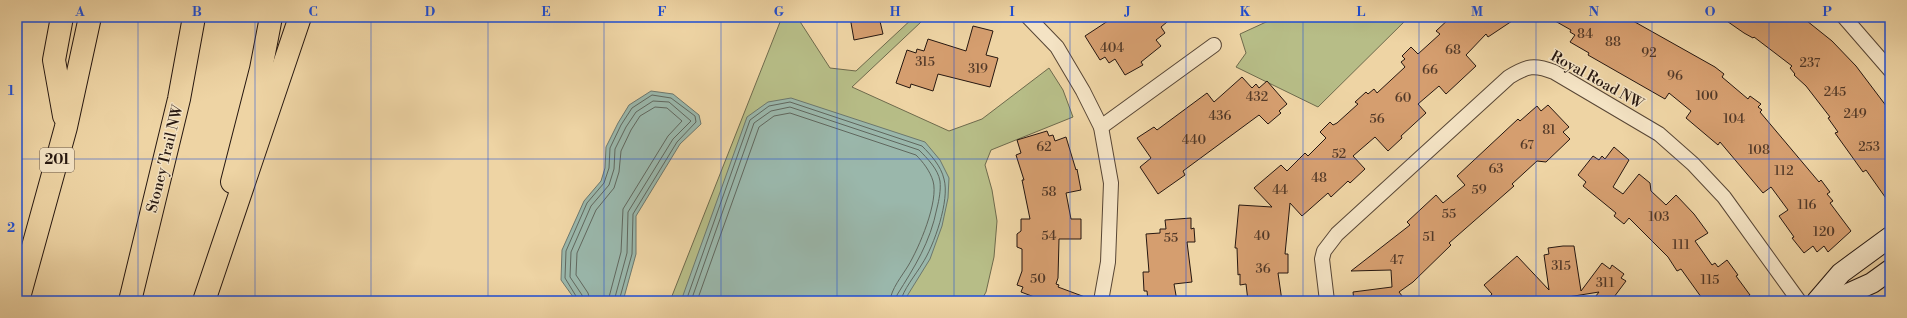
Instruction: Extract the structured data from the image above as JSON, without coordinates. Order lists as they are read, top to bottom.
{
  "streets": {
    "highway": ["Stoney Trail NW", "201"],
    "street": ["Royal Road NW"]
  },
  "house_numbers": [
    "84",
    "88",
    "404",
    "68",
    "92",
    "315",
    "237",
    "319",
    "66",
    "96",
    "245",
    "100",
    "432",
    "60",
    "249",
    "436",
    "56",
    "104",
    "81",
    "440",
    "67",
    "62",
    "253",
    "108",
    "52",
    "63",
    "112",
    "48",
    "44",
    "59",
    "58",
    "116",
    "55",
    "103",
    "120",
    "54",
    "40",
    "51",
    "55",
    "111",
    "47",
    "315",
    "36",
    "50",
    "115",
    "311"
  ],
  "grid": {
    "columns": [
      "A",
      "B",
      "C",
      "D",
      "E",
      "F",
      "G",
      "H",
      "I",
      "J",
      "K",
      "L",
      "M",
      "N",
      "O",
      "P"
    ],
    "rows": ["1", "2"]
  }
}
